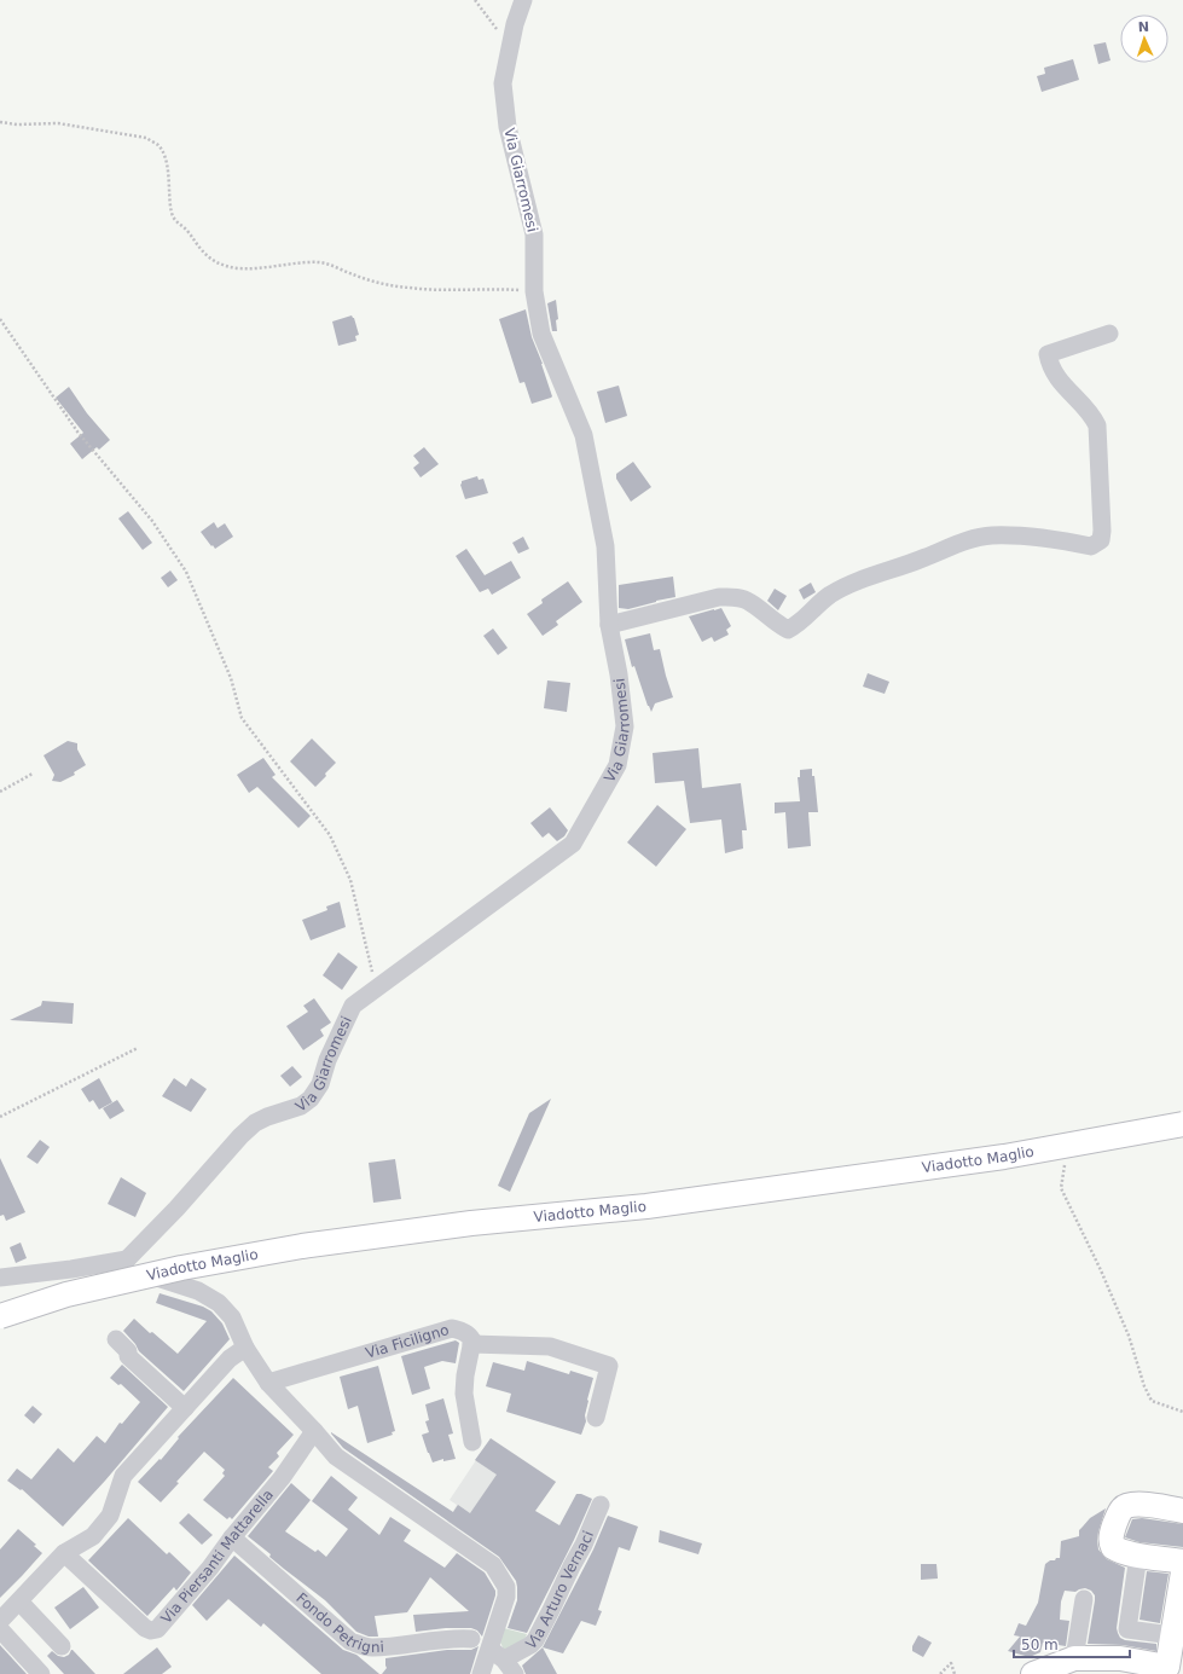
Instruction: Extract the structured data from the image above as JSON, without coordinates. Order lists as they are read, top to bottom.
{
  "streets": {
    "main road": ["Viadotto Maglio"],
    "street": [
      "Via Giarromesi",
      "Via Ficiligno",
      "Via Piersanti Mattarella",
      "Via Arturo Vernaci",
      "Fondo Petrigni"
    ]
  },
  "crossings": [
    ["Via Piersanti Mattarella", "Fondo Petrigni"],
    ["Via Arturo Vernaci", "Fondo Petrigni"]
  ],
  "scale_bar": "50 m",
  "north": "top"
}
